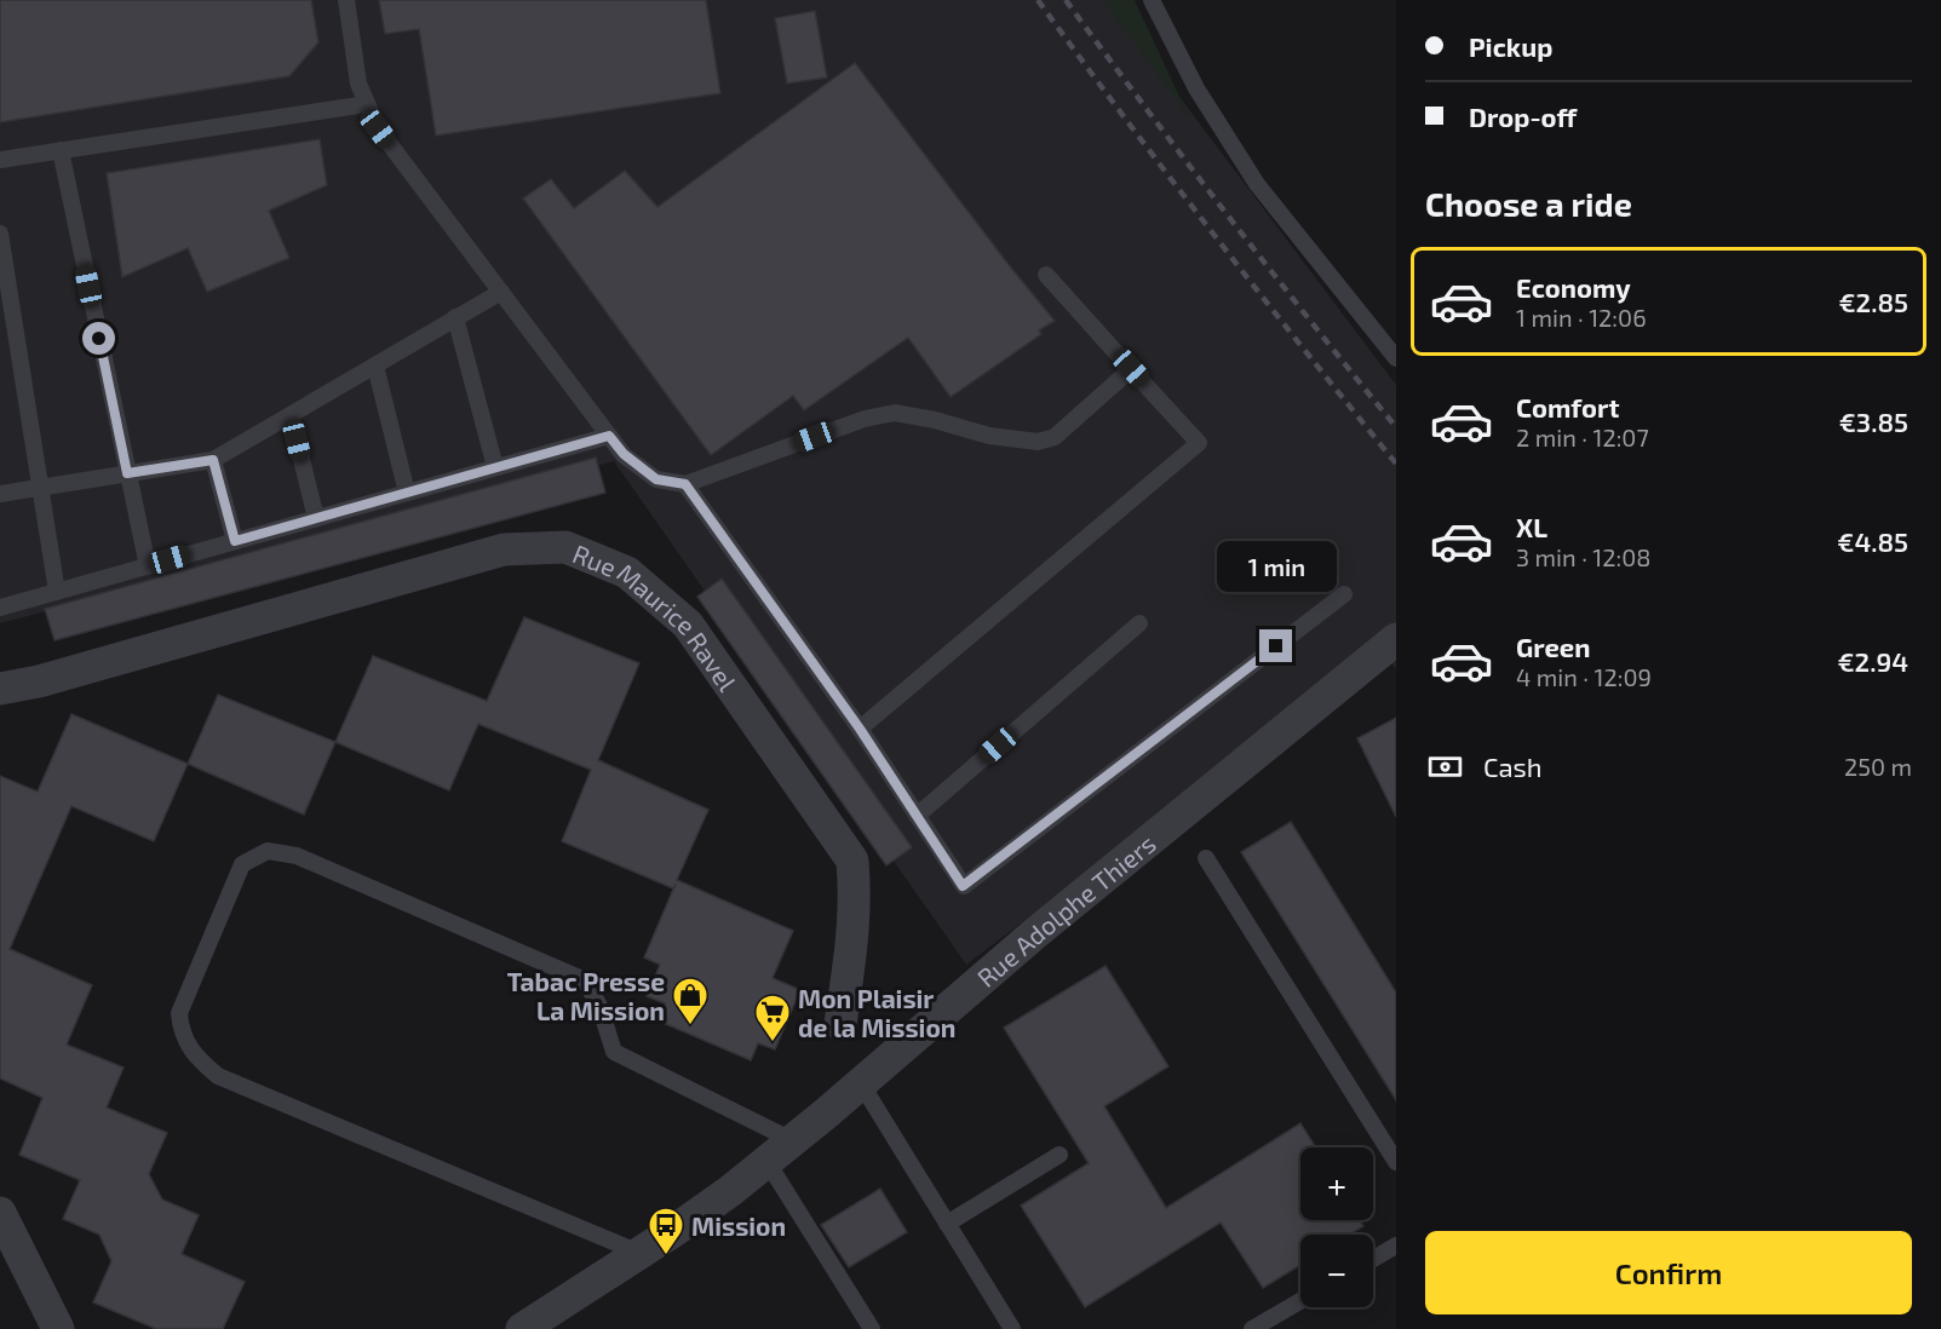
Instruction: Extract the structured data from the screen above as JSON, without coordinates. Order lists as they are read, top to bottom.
{
  "streets": {
    "street": ["Rue Maurice Ravel", "Rue Adolphe Thiers"]
  },
  "places": {
    "shop": ["Tabac Presse La Mission"],
    "supermarket": ["Mon Plaisir de la Mission"],
    "bus stop": ["Mission"]
  },
  "page": {
    "banner": ["Pickup", "Drop-off"],
    "heading": "Choose a ride",
    "list": [
      {
        "name": "Economy",
        "note": "1 min · 12:06",
        "value": "€2.85"
      },
      {
        "name": "Comfort",
        "note": "2 min · 12:07",
        "value": "€3.85"
      },
      {
        "name": "XL",
        "note": "3 min · 12:08",
        "value": "€4.85"
      },
      {
        "name": "Green",
        "note": "4 min · 12:09",
        "value": "€2.94"
      }
    ],
    "bubble": "1 min",
    "pay": ["Cash", "250 m"],
    "map_buttons": ["+", "−"],
    "buttons": "Confirm"
  }
}
